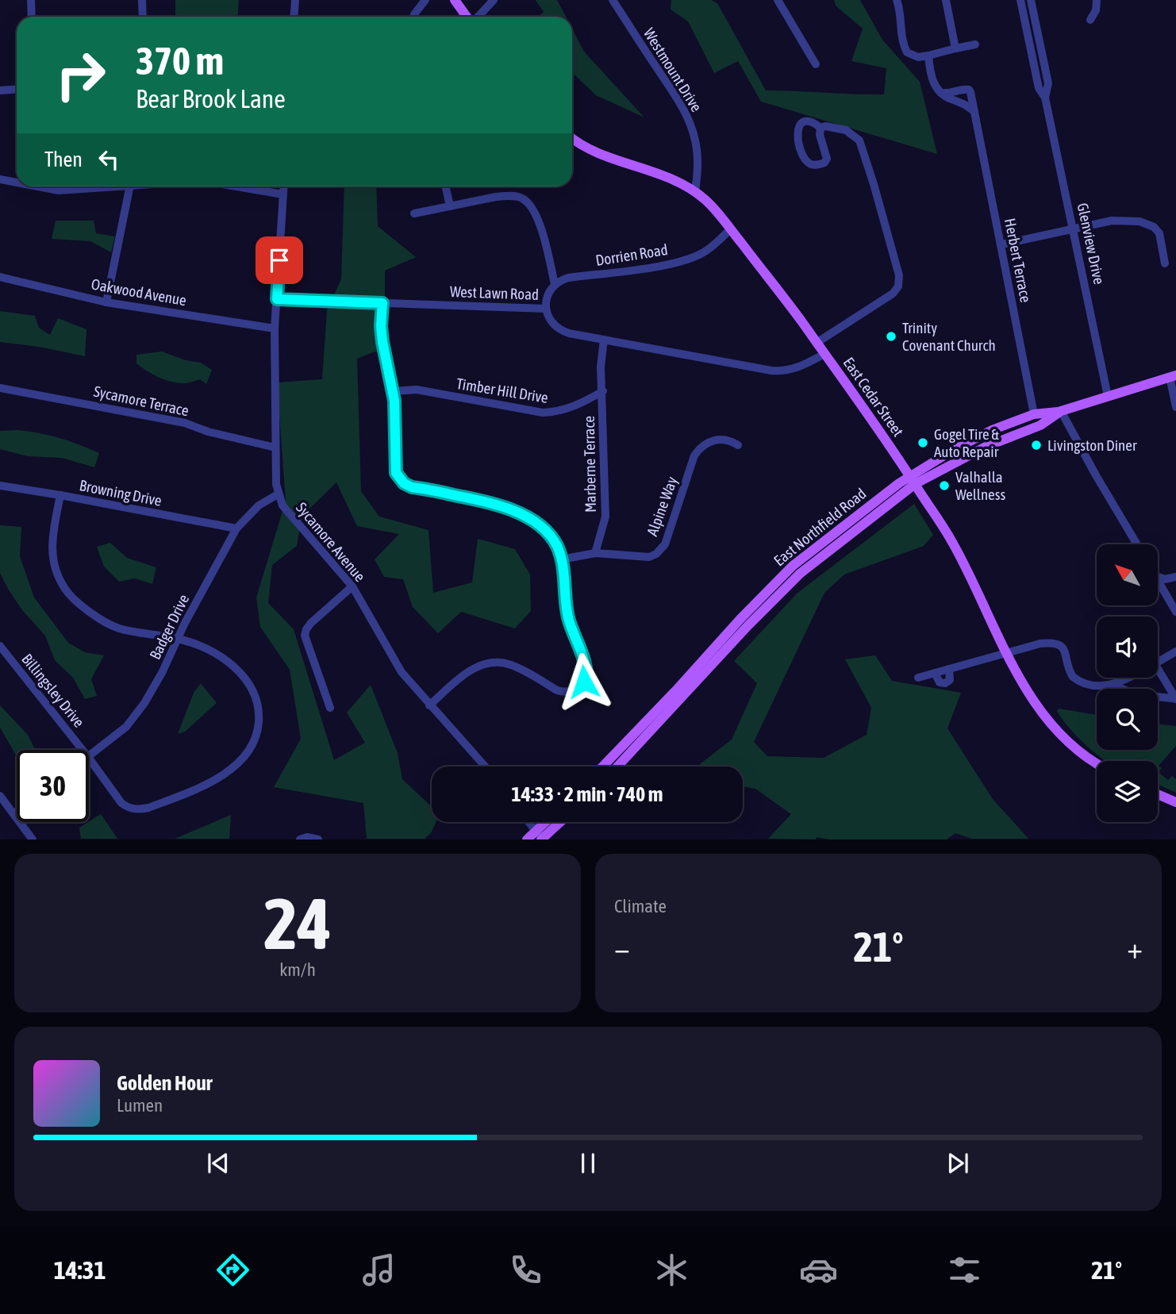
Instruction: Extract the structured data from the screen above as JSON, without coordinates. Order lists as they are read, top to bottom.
{
  "streets": {
    "main road": ["East Cedar Street", "East Northfield Road"],
    "street": [
      "Westmount Drive",
      "Glenview Drive",
      "Dorrien Road",
      "Herbert Terrace",
      "Oakwood Avenue",
      "West Lawn Road",
      "Timber Hill Drive",
      "Sycamore Terrace",
      "Marberne Terrace",
      "Browning Drive",
      "Alpine Way",
      "Sycamore Avenue",
      "Badger Drive",
      "Billingsley Drive"
    ]
  },
  "crossings": [
    ["Westmount Drive", "East Cedar Street"],
    ["Glenview Drive", "East Northfield Road"],
    ["Dorrien Road", "East Cedar Street"],
    ["Herbert Terrace", "East Northfield Road"],
    ["Oakwood Avenue", "Sycamore Avenue"],
    ["West Lawn Road", "East Cedar Street"],
    ["West Lawn Road", "Marberne Terrace"],
    ["West Lawn Road", "Sycamore Avenue"],
    ["Timber Hill Drive", "Marberne Terrace"],
    ["East Cedar Street", "East Northfield Road"],
    ["Sycamore Terrace", "Sycamore Avenue"],
    ["Marberne Terrace", "Alpine Way"],
    ["Browning Drive", "Badger Drive"],
    ["Browning Drive", "Billingsley Drive"],
    ["Sycamore Avenue", "Badger Drive"],
    ["Badger Drive", "Billingsley Drive"]
  ],
  "places": [
    "Trinity Covenant Church",
    "Gogel Tire & Auto Repair",
    "Livingston Diner",
    "Valhalla Wellness"
  ],
  "north": "top left",
  "page": {
    "turn": ["370 m", "Bear Brook Lane"],
    "then": "Then",
    "limit": "30",
    "trip": "14:33 · 2 min · 740 m",
    "tile": [
      ["24", "km/h"],
      "Climate"
    ],
    "heat": ["−", "21°", "+"],
    "song": ["Golden Hour", "Lumen"],
    "tabs": ["14:31", "21°"]
  }
}
